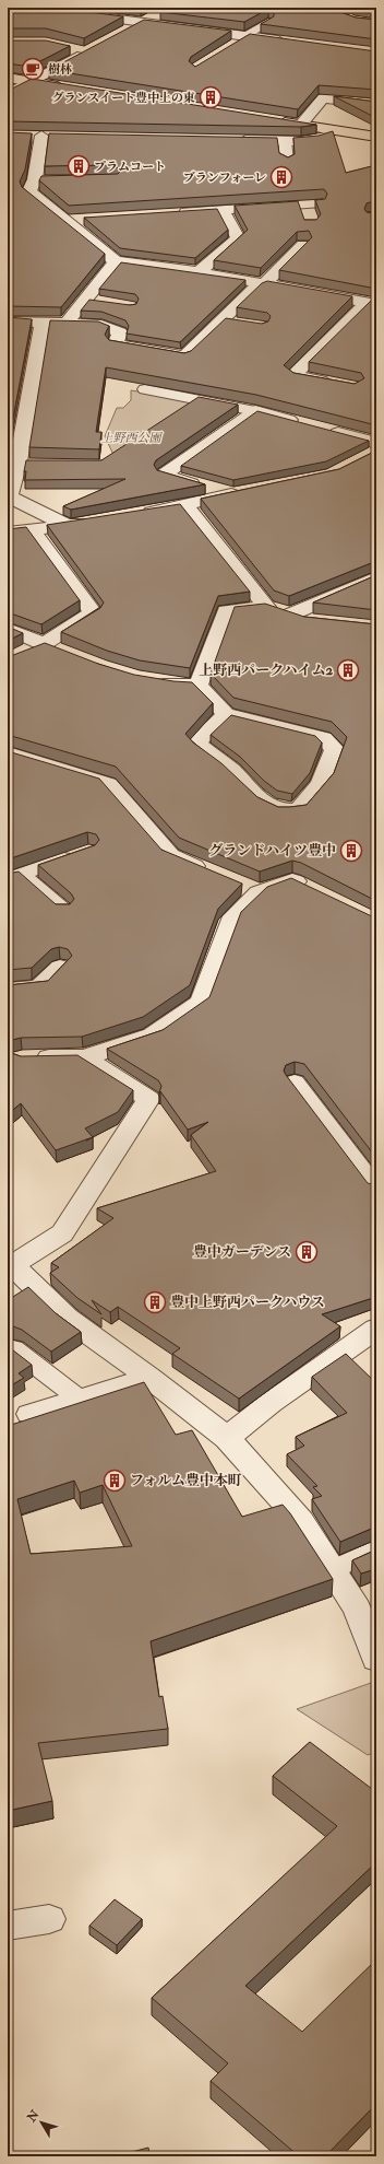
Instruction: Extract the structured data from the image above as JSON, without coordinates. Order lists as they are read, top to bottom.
{
  "parks": ["上野西公園"],
  "places": {
    "cafe": ["樹林"],
    "building": [
      "グランスイート豊中上の東",
      "プラムコート",
      "ブランフォーレ",
      "上野西パークハイム2",
      "グランドハイツ豊中",
      "豊中ガーデンス",
      "豊中上野西パークハウス",
      "フォルム豊中本町"
    ]
  },
  "north": "top left"
}
